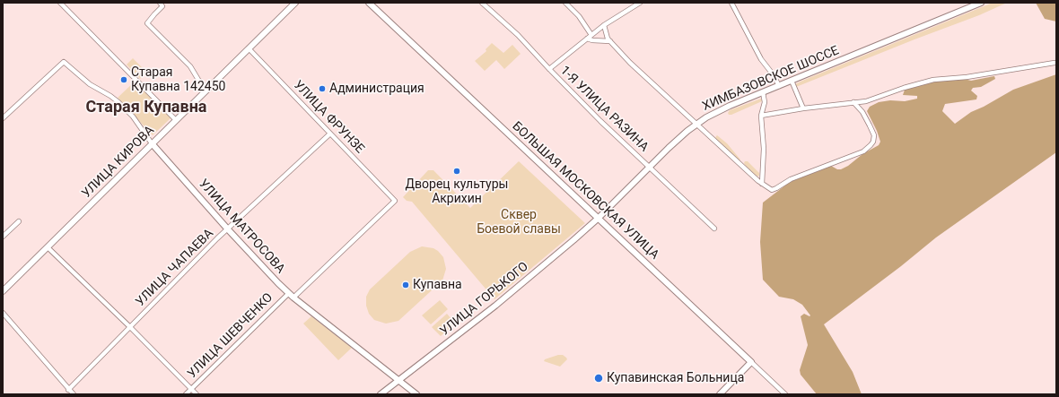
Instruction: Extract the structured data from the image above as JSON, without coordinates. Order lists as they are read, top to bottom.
{
  "streets": {
    "street": [
      "ХИМБАЗОВСКОЕ ШОССЕ",
      "1-Я УЛИЦА РАЗИНА",
      "УЛИЦА ФРУНЗЕ",
      "УЛИЦА КИРОВА",
      "БОЛЬШАЯ МОСКОВСКАЯ УЛИЦА",
      "УЛИЦА МАТРОСОВА",
      "УЛИЦА ЧАПАЕВА",
      "УЛИЦА ГОРЬКОГО",
      "УЛИЦА ШЕВЧЕНКО"
    ]
  },
  "crossings": [
    ["ХИМБАЗОВСКОЕ ШОССЕ", "1-Я УЛИЦА РАЗИНА"],
    ["ХИМБАЗОВСКОЕ ШОССЕ", "БОЛЬШАЯ МОСКОВСКАЯ УЛИЦА"],
    ["ХИМБАЗОВСКОЕ ШОССЕ", "УЛИЦА ГОРЬКОГО"],
    ["УЛИЦА ФРУНЗЕ", "УЛИЦА КИРОВА"],
    ["УЛИЦА ФРУНЗЕ", "УЛИЦА МАТРОСОВА"],
    ["УЛИЦА ФРУНЗЕ", "УЛИЦА ЧАПАЕВА"],
    ["УЛИЦА КИРОВА", "УЛИЦА МАТРОСОВА"],
    ["БОЛЬШАЯ МОСКОВСКАЯ УЛИЦА", "УЛИЦА ГОРЬКОГО"],
    ["УЛИЦА МАТРОСОВА", "УЛИЦА ЧАПАЕВА"],
    ["УЛИЦА МАТРОСОВА", "УЛИЦА ГОРЬКОГО"],
    ["УЛИЦА МАТРОСОВА", "УЛИЦА ШЕВЧЕНКО"]
  ],
  "districts": ["Старая Купавна"],
  "parks": ["Сквер Боевой славы"],
  "places": [
    "Старая Купавна 142450",
    "Администрация",
    "Дворец культуры Акрихин",
    "Купавна",
    "Купавинская Больница"
  ]
}
